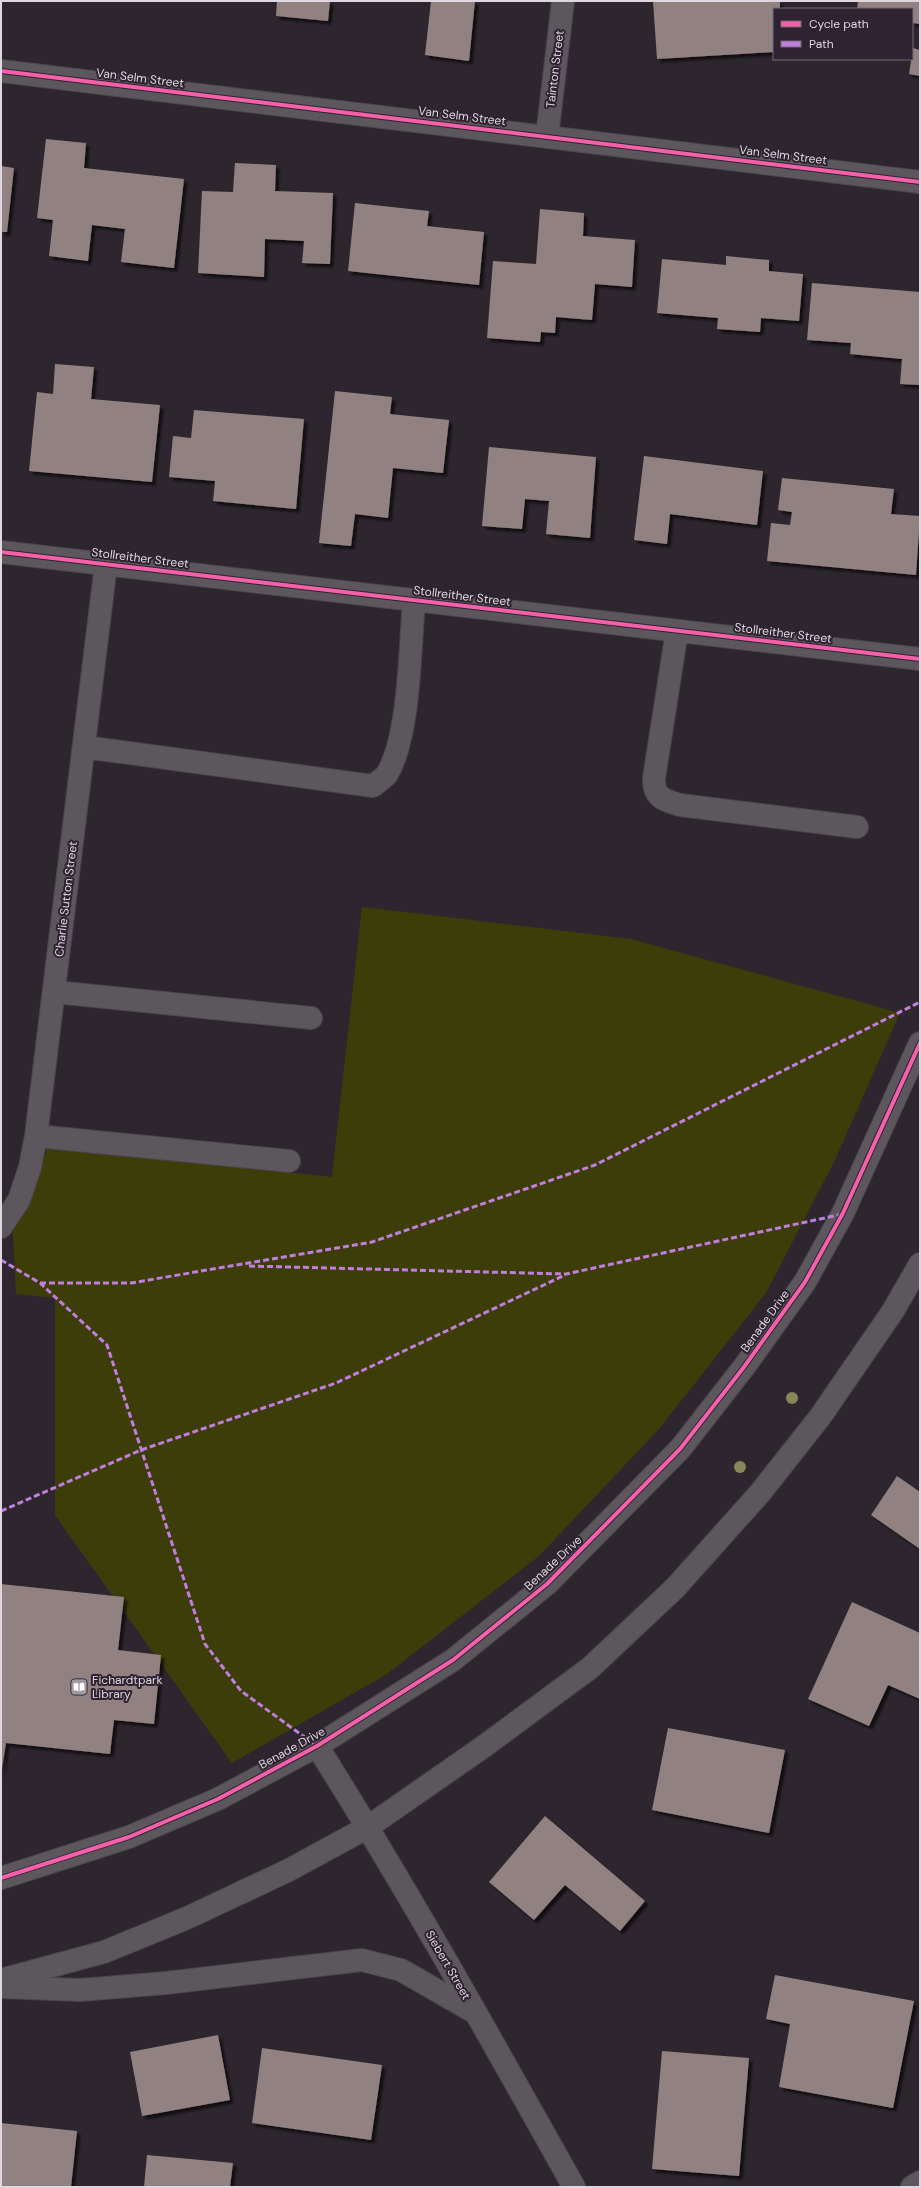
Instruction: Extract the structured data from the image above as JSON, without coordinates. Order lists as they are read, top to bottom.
{
  "streets": {
    "street": [
      "Tainton Street",
      "Van Selm Street",
      "Stollreither Street",
      "Charlie Sutton Street",
      "Benade Drive",
      "Siebert Street"
    ]
  },
  "crossings": [
    ["Tainton Street", "Van Selm Street"],
    ["Stollreither Street", "Charlie Sutton Street"],
    ["Benade Drive", "Siebert Street"]
  ],
  "places": {
    "library": ["Fichardtpark Library"]
  },
  "legend": ["Cycle path", "Path"]
}
